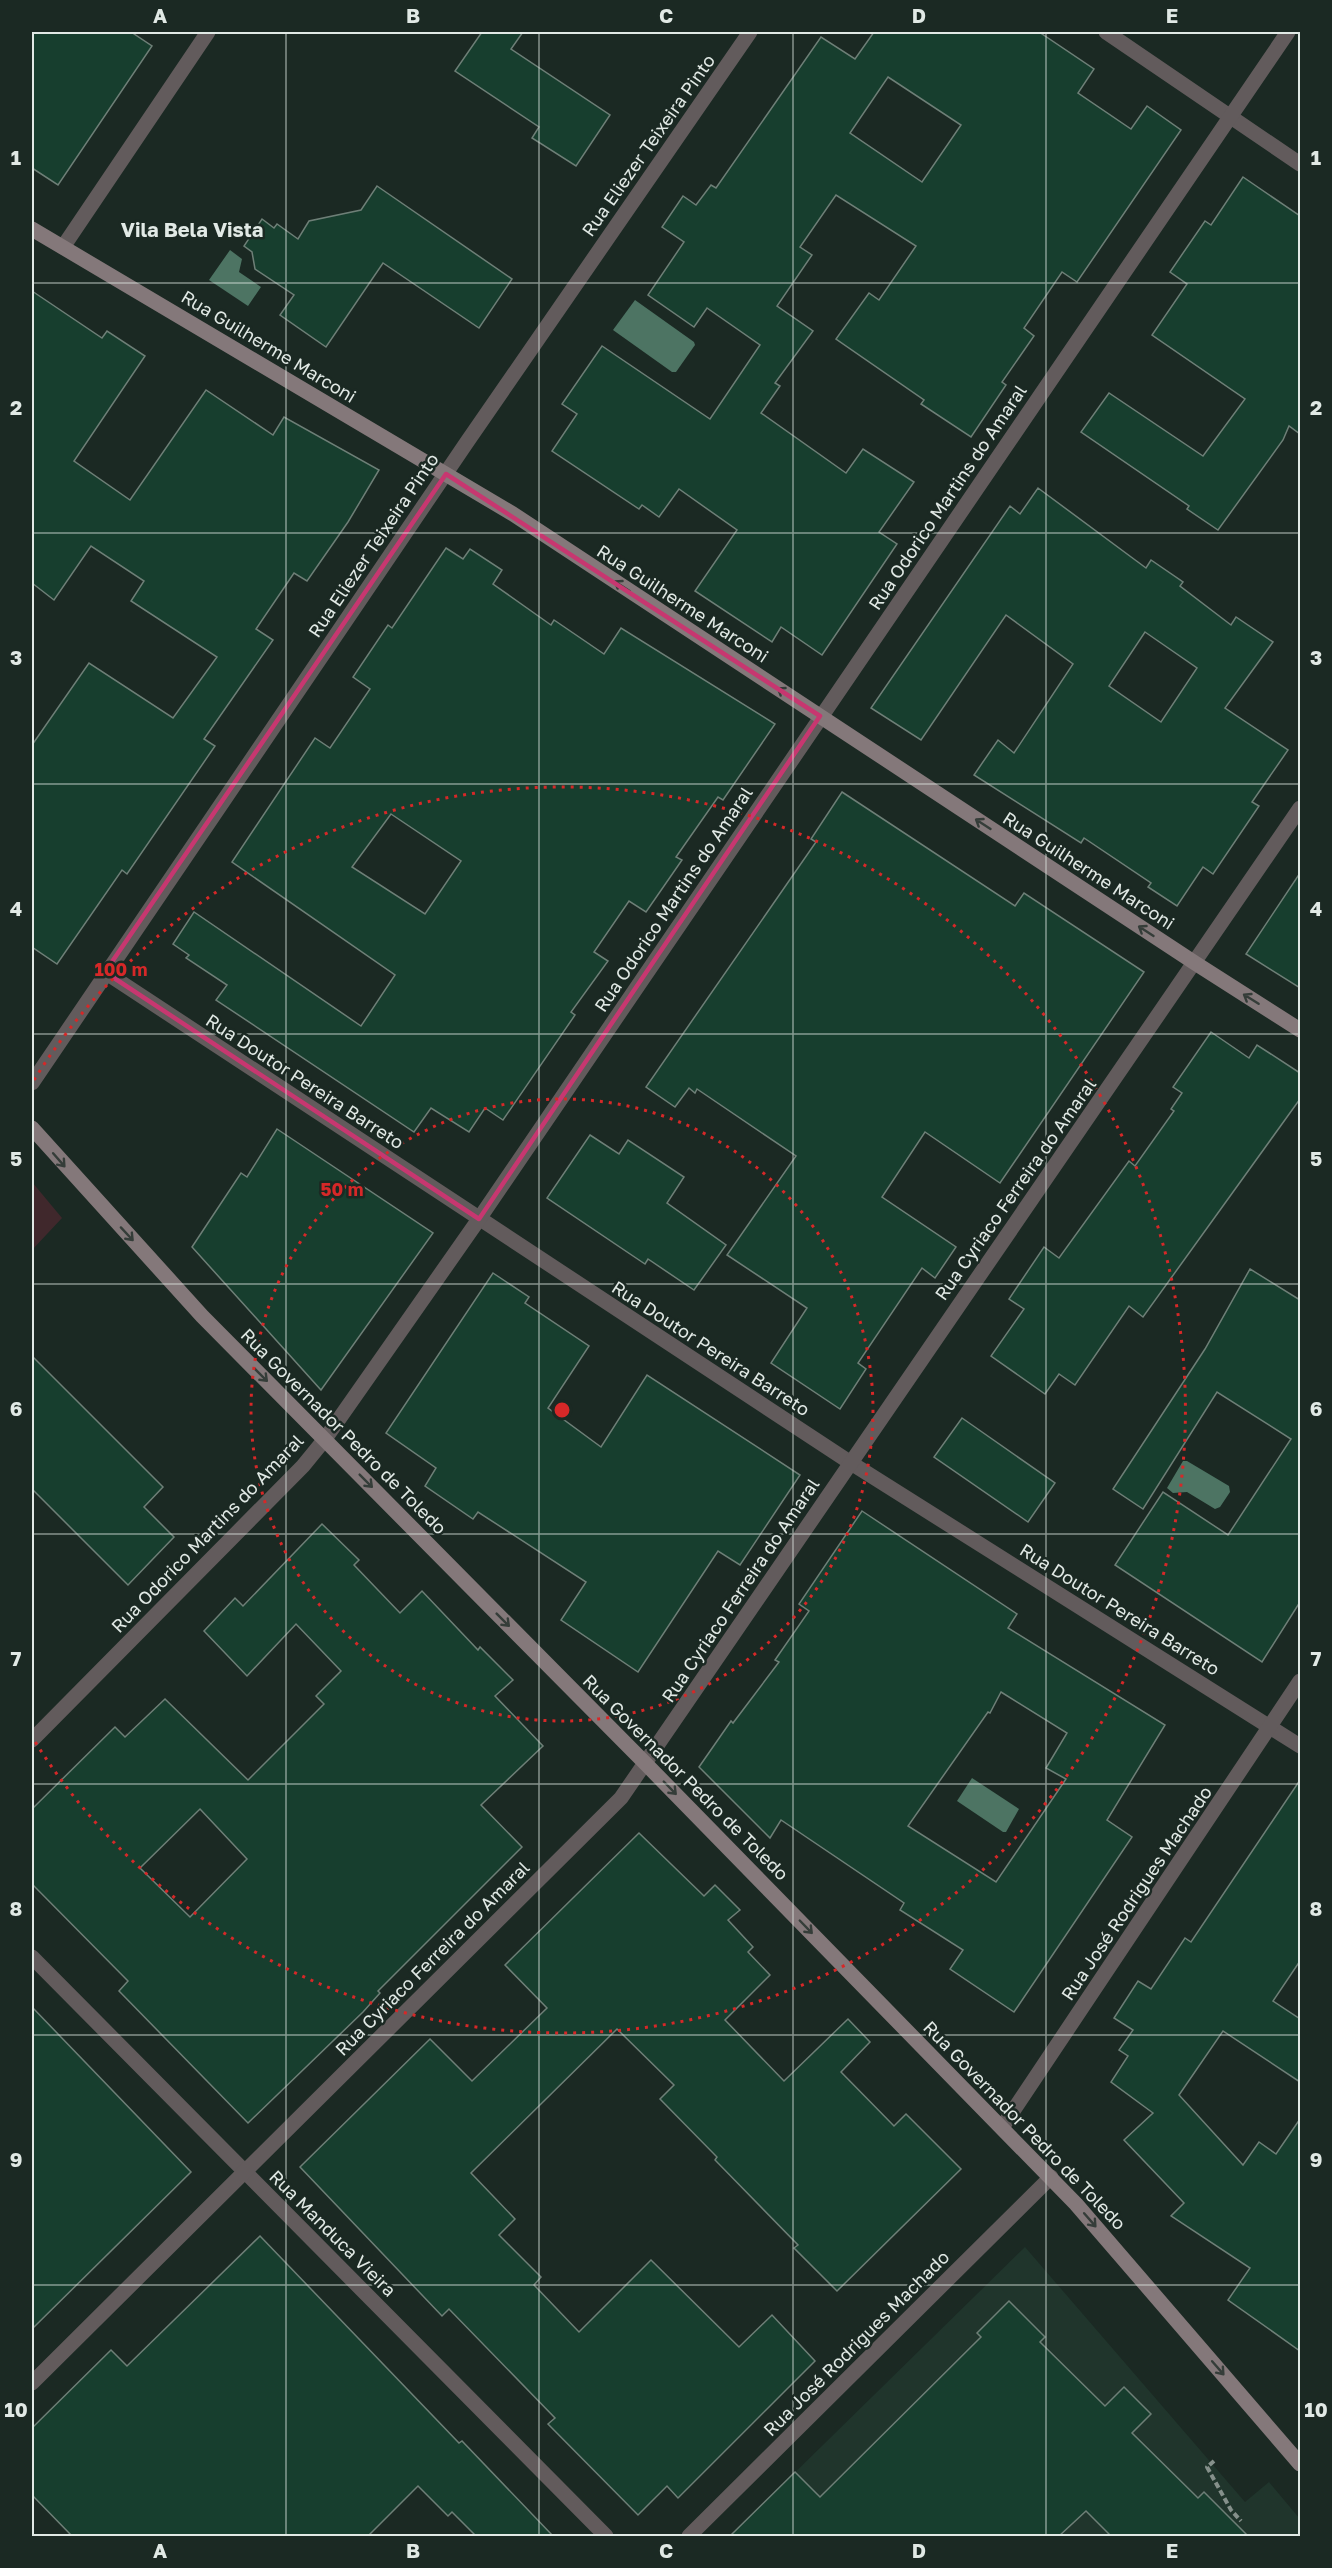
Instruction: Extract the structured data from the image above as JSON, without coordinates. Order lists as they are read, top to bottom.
{
  "streets": {
    "main road": ["Rua Guilherme Marconi", "Rua Governador Pedro de Toledo"],
    "street": [
      "Rua Eliezer Teixeira Pinto",
      "Rua Odorico Martins do Amaral",
      "Rua Doutor Pereira Barreto",
      "Rua Cyriaco Ferreira do Amaral",
      "Rua José Rodrigues Machado",
      "Rua Manduca Vieira"
    ]
  },
  "crossings": [
    ["Rua Eliezer Teixeira Pinto", "Rua Guilherme Marconi"],
    ["Rua Eliezer Teixeira Pinto", "Rua Doutor Pereira Barreto"],
    ["Rua Guilherme Marconi", "Rua Odorico Martins do Amaral"],
    ["Rua Guilherme Marconi", "Rua Cyriaco Ferreira do Amaral"],
    ["Rua Odorico Martins do Amaral", "Rua Doutor Pereira Barreto"],
    ["Rua Odorico Martins do Amaral", "Rua Governador Pedro de Toledo"],
    ["Rua Doutor Pereira Barreto", "Rua Cyriaco Ferreira do Amaral"],
    ["Rua Doutor Pereira Barreto", "Rua José Rodrigues Machado"],
    ["Rua Cyriaco Ferreira do Amaral", "Rua Governador Pedro de Toledo"],
    ["Rua Cyriaco Ferreira do Amaral", "Rua Manduca Vieira"],
    ["Rua Governador Pedro de Toledo", "Rua José Rodrigues Machado"]
  ],
  "one_way": ["Rua Guilherme Marconi", "Rua Governador Pedro de Toledo"],
  "districts": ["Vila Bela Vista"],
  "grid": {
    "columns": [
      "A",
      "B",
      "C",
      "D",
      "E"
    ],
    "rows": [
      "1",
      "2",
      "3",
      "4",
      "5",
      "6",
      "7",
      "8",
      "9",
      "10"
    ]
  },
  "rings": ["100 m", "50 m"]
}
